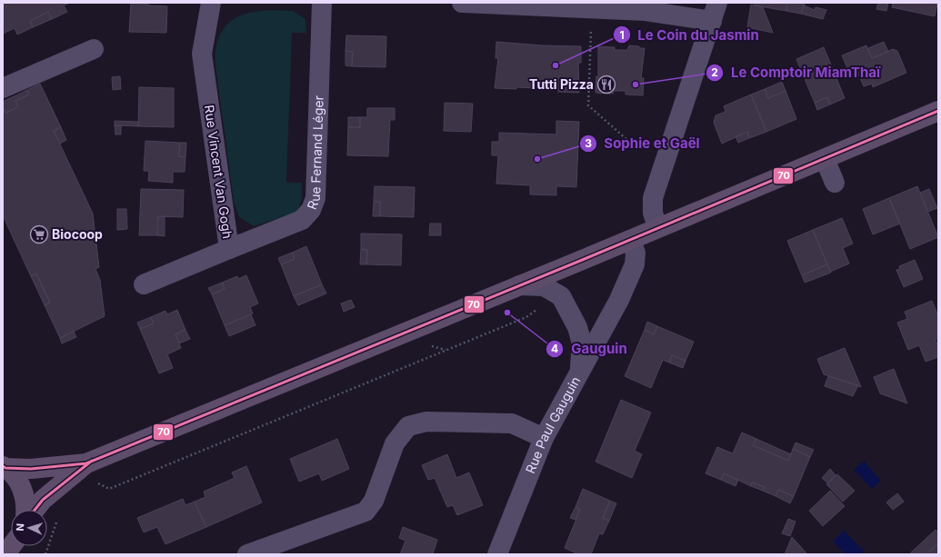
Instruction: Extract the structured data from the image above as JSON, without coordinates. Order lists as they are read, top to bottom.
{
  "streets": {
    "street": ["Rue Fernand Léger", "Rue Vincent Van Gogh", "Rue Paul Gauguin"]
  },
  "crossings": [
    ["Rue Fernand Léger", "Rue Vincent Van Gogh"]
  ],
  "places": {
    "other": [
      "Le Coin du Jasmin",
      "Le Comptoir MiamThaï",
      "Sophie et Gaël",
      "Gauguin"
    ],
    "restaurant": ["Tutti Pizza"],
    "supermarket": ["Biocoop"]
  },
  "lines": ["transit line 70"],
  "north": "left"
}
